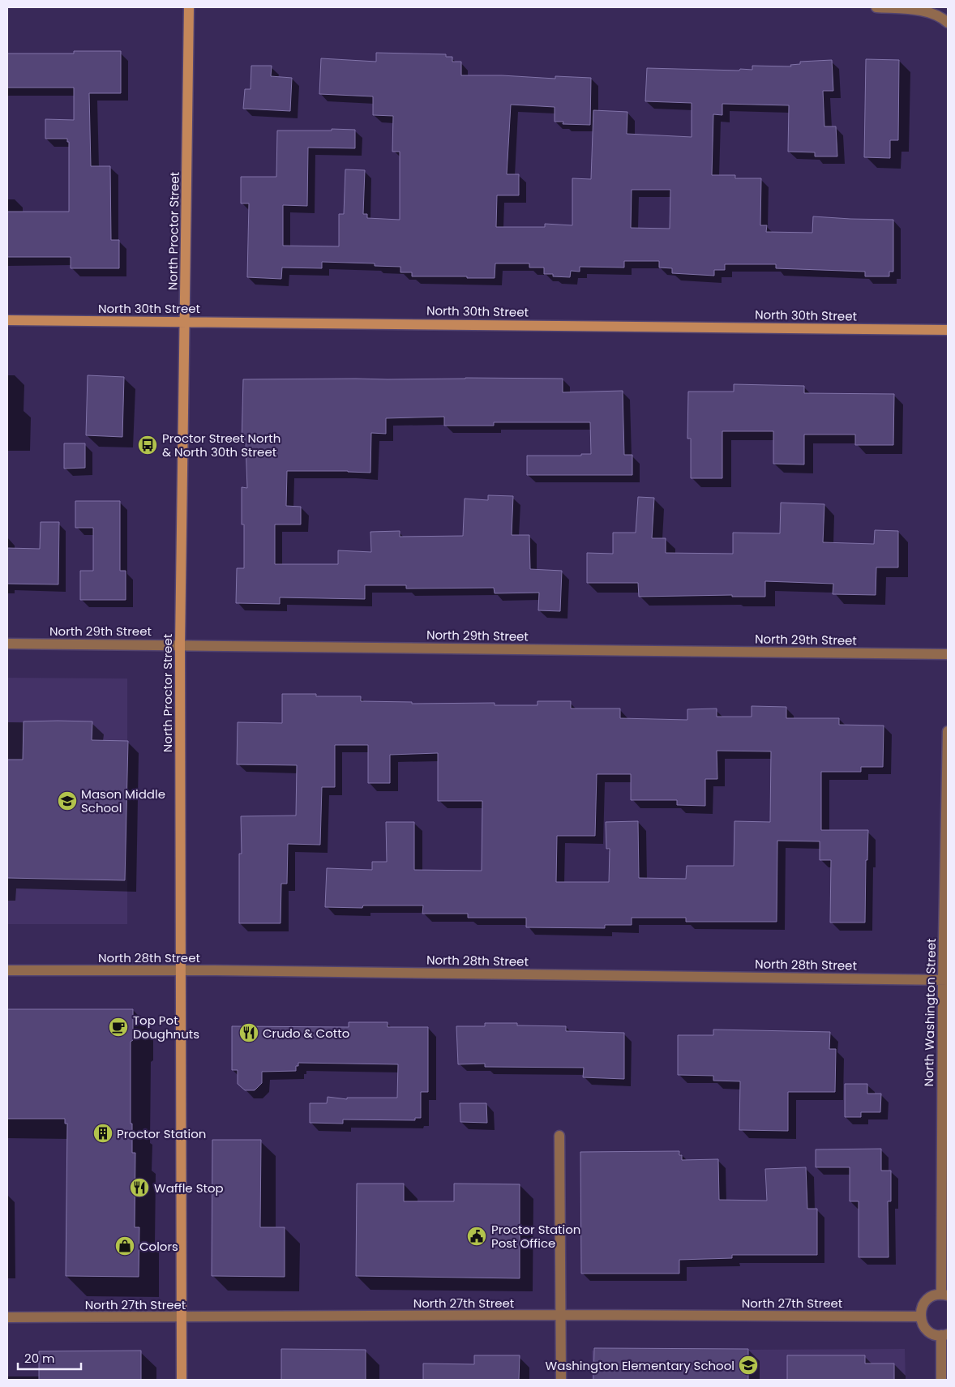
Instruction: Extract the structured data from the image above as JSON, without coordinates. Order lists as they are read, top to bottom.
{
  "streets": {
    "street": [
      "North Proctor Street",
      "North 30th Street",
      "North 29th Street",
      "North 28th Street",
      "North Washington Street",
      "North 27th Street"
    ]
  },
  "crossings": [
    ["North Proctor Street", "North 30th Street"],
    ["North Proctor Street", "North 29th Street"],
    ["North Proctor Street", "North 28th Street"],
    ["North Proctor Street", "North 27th Street"],
    ["North 28th Street", "North Washington Street"]
  ],
  "places": {
    "bus stop": ["Proctor Street North & North 30th Street"],
    "school or university": ["Mason Middle School", "Washington Elementary School"],
    "cafe": ["Top Pot Doughnuts"],
    "restaurant": ["Crudo & Cotto", "Waffle Stop"],
    "building": ["Proctor Station"],
    "public building": ["Proctor Station Post Office"],
    "shop": ["Colors"]
  },
  "scale_bar": "20 m"
}
